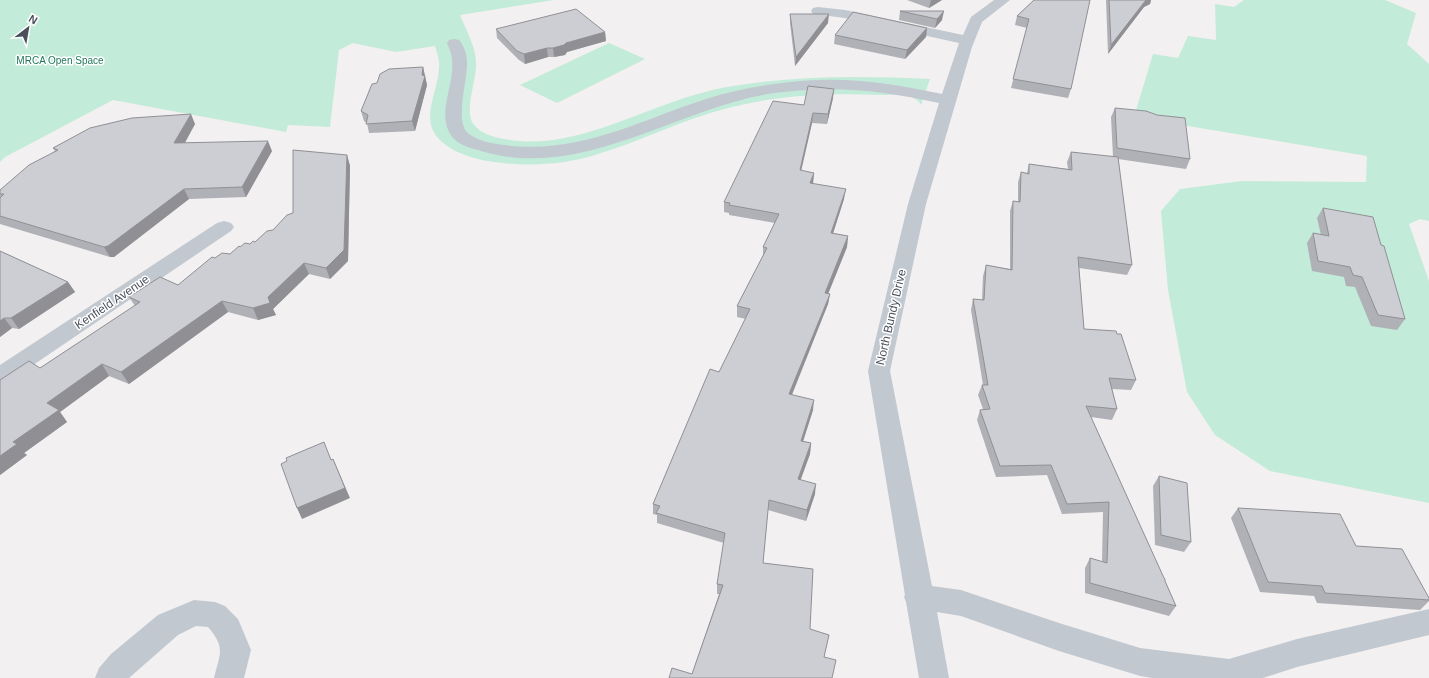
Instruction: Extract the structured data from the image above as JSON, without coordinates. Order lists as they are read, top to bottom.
{
  "streets": {
    "street": ["Kenfield Avenue", "North Bundy Drive"]
  },
  "parks": ["MRCA Open Space"],
  "north": "top right"
}
